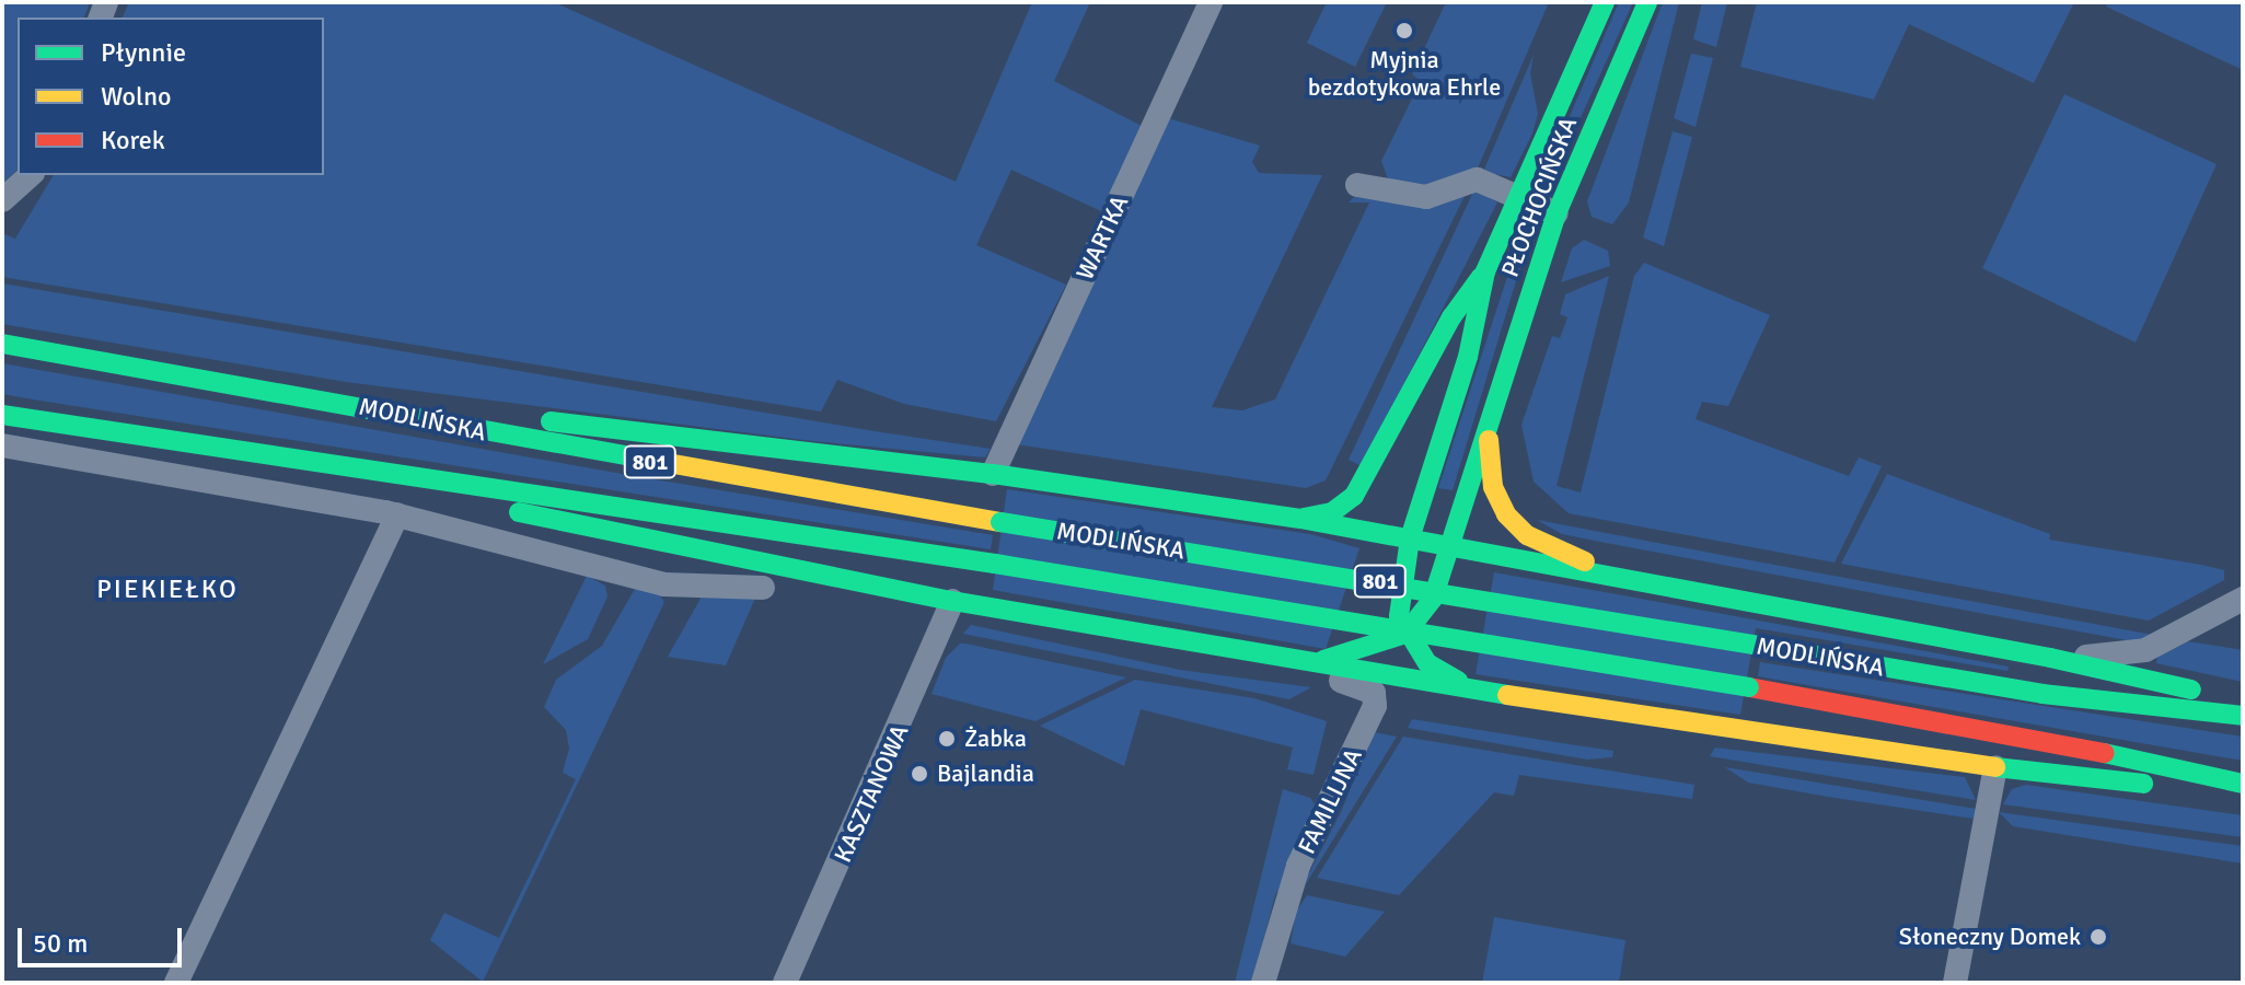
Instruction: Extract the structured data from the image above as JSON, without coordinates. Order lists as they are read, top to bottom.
{
  "streets": {
    "main road": ["PŁOCHOCIŃSKA", "MODLIŃSKA", "801"],
    "street": ["WARTKA", "KASZTANOWA", "FAMILIJNA"]
  },
  "crossings": [
    ["PŁOCHOCIŃSKA", "MODLIŃSKA"],
    ["WARTKA", "MODLIŃSKA"]
  ],
  "districts": ["PIEKIEŁKO"],
  "places": [
    "Myjnia bezdotykowa Ehrle",
    "Żabka",
    "Bajlandia",
    "Słoneczny Domek"
  ],
  "legend": ["Płynnie", "Wolno", "Korek"],
  "scale_bar": "50 m"
}
